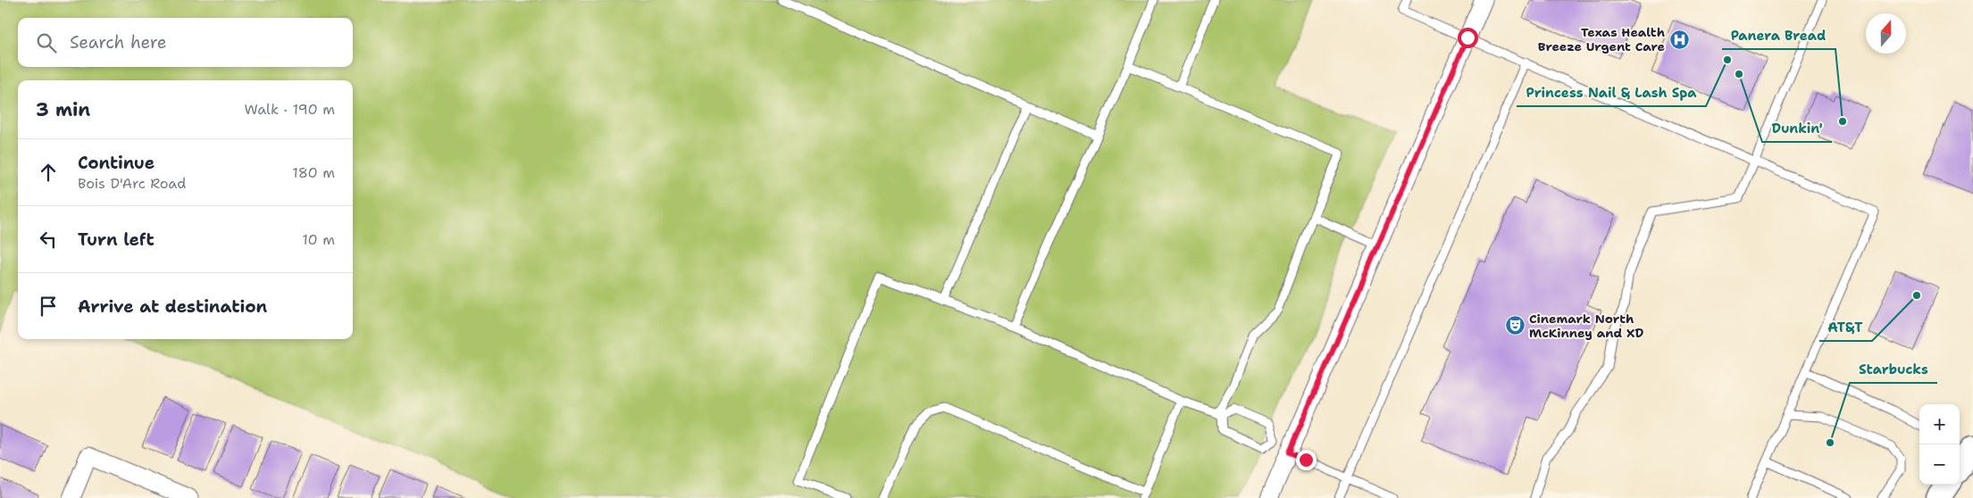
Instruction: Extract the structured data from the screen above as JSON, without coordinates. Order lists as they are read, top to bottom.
{
  "places": {
    "hospital": ["Texas Health Breeze Urgent Care"],
    "other": [
      "Princess Nail & Lash Spa",
      "Dunkin'",
      "Panera Bread",
      "AT&T",
      "Starbucks"
    ],
    "theatre": ["Cinemark North McKinney and XD"]
  },
  "north": "top",
  "page": {
    "search": "Search here",
    "heading": ["3 min", "Walk · 190 m"],
    "list": [
      ["Continue", "Bois D'Arc Road", "180 m"],
      ["Turn left", "10 m"],
      "Arrive at destination"
    ],
    "map_buttons": ["+", "−"]
  }
}
